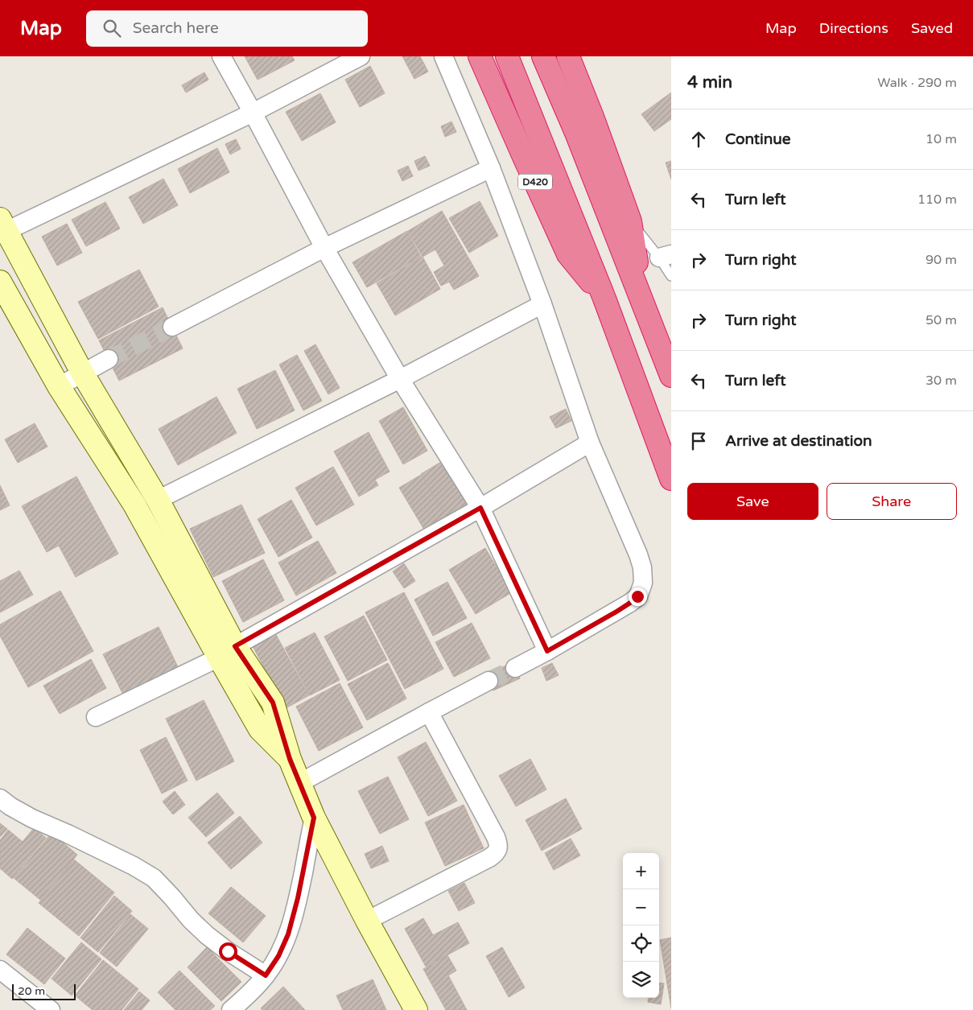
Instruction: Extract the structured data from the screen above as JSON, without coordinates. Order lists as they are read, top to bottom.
{
  "streets": {
    "highway": ["D420"]
  },
  "scale_bar": "20 m",
  "page": {
    "header": "Map",
    "search": "Search here",
    "nav": ["Map", "Directions", "Saved"],
    "heading": ["4 min", "Walk · 290 m"],
    "list": [
      ["Continue", "10 m"],
      ["Turn left", "110 m"],
      ["Turn right", "90 m"],
      ["Turn right", "50 m"],
      ["Turn left", "30 m"],
      "Arrive at destination"
    ],
    "buttons": ["Save", "Share"],
    "map_buttons": ["+", "−"],
    "scale": "20 m"
  }
}
